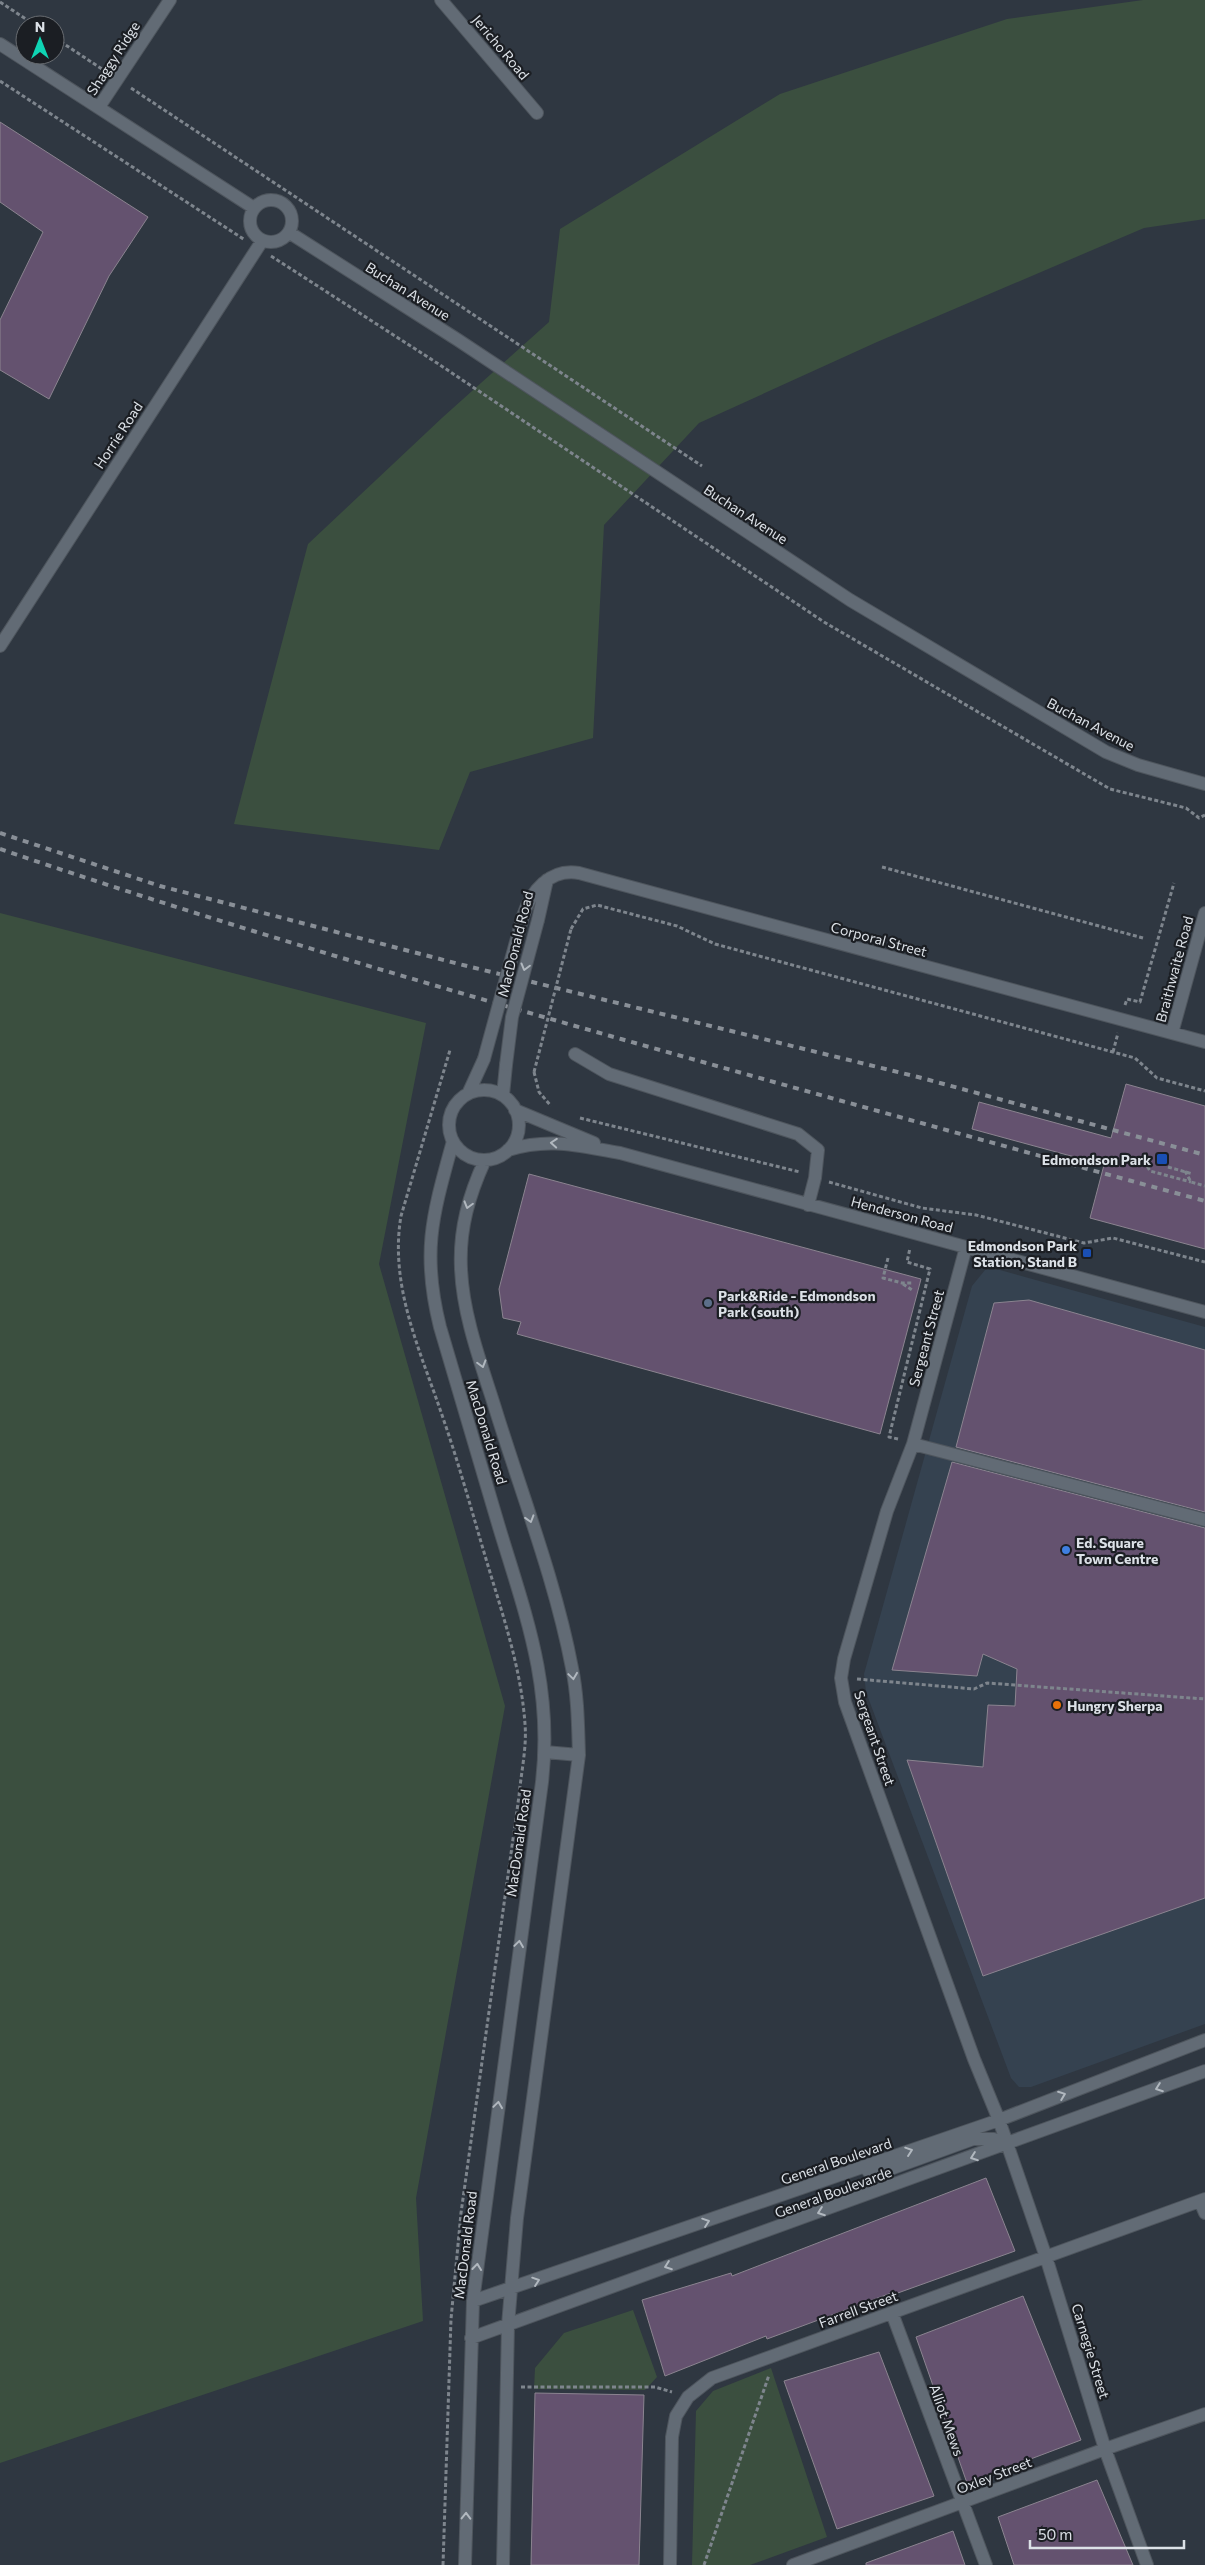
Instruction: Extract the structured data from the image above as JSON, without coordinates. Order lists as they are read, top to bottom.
{
  "streets": {
    "street": [
      "Jericho Road",
      "Shaggy Ridge",
      "Buchan Avenue",
      "Horrie Road",
      "Corporal Street",
      "MacDonald Road",
      "Braithwaite Road",
      "Henderson Road",
      "Sergeant Street",
      "General Boulevard",
      "General Boulevarde",
      "Farrell Street",
      "Carnegie Street",
      "Alliot Mews",
      "Oxley Street"
    ]
  },
  "crossings": [
    ["Buchan Avenue", "Horrie Road"],
    ["Corporal Street", "MacDonald Road"],
    ["Corporal Street", "Braithwaite Road"],
    ["MacDonald Road", "Henderson Road"],
    ["MacDonald Road", "General Boulevard"],
    ["MacDonald Road", "General Boulevarde"],
    ["Henderson Road", "Sergeant Street"],
    ["Sergeant Street", "General Boulevard"],
    ["Sergeant Street", "General Boulevarde"],
    ["Sergeant Street", "Carnegie Street"],
    ["General Boulevarde", "Carnegie Street"],
    ["Farrell Street", "Carnegie Street"],
    ["Farrell Street", "Alliot Mews"],
    ["Carnegie Street", "Oxley Street"],
    ["Alliot Mews", "Oxley Street"]
  ],
  "one_way": ["General Boulevard", "General Boulevarde"],
  "places": {
    "transit": ["Edmondson Park", "Edmondson Park Station, Stand B"],
    "other": ["Park&Ride - Edmondson Park (south)", "Ed. Square Town Centre", "Hungry Sherpa"]
  },
  "scale_bar": "50 m",
  "north": "top"
}
